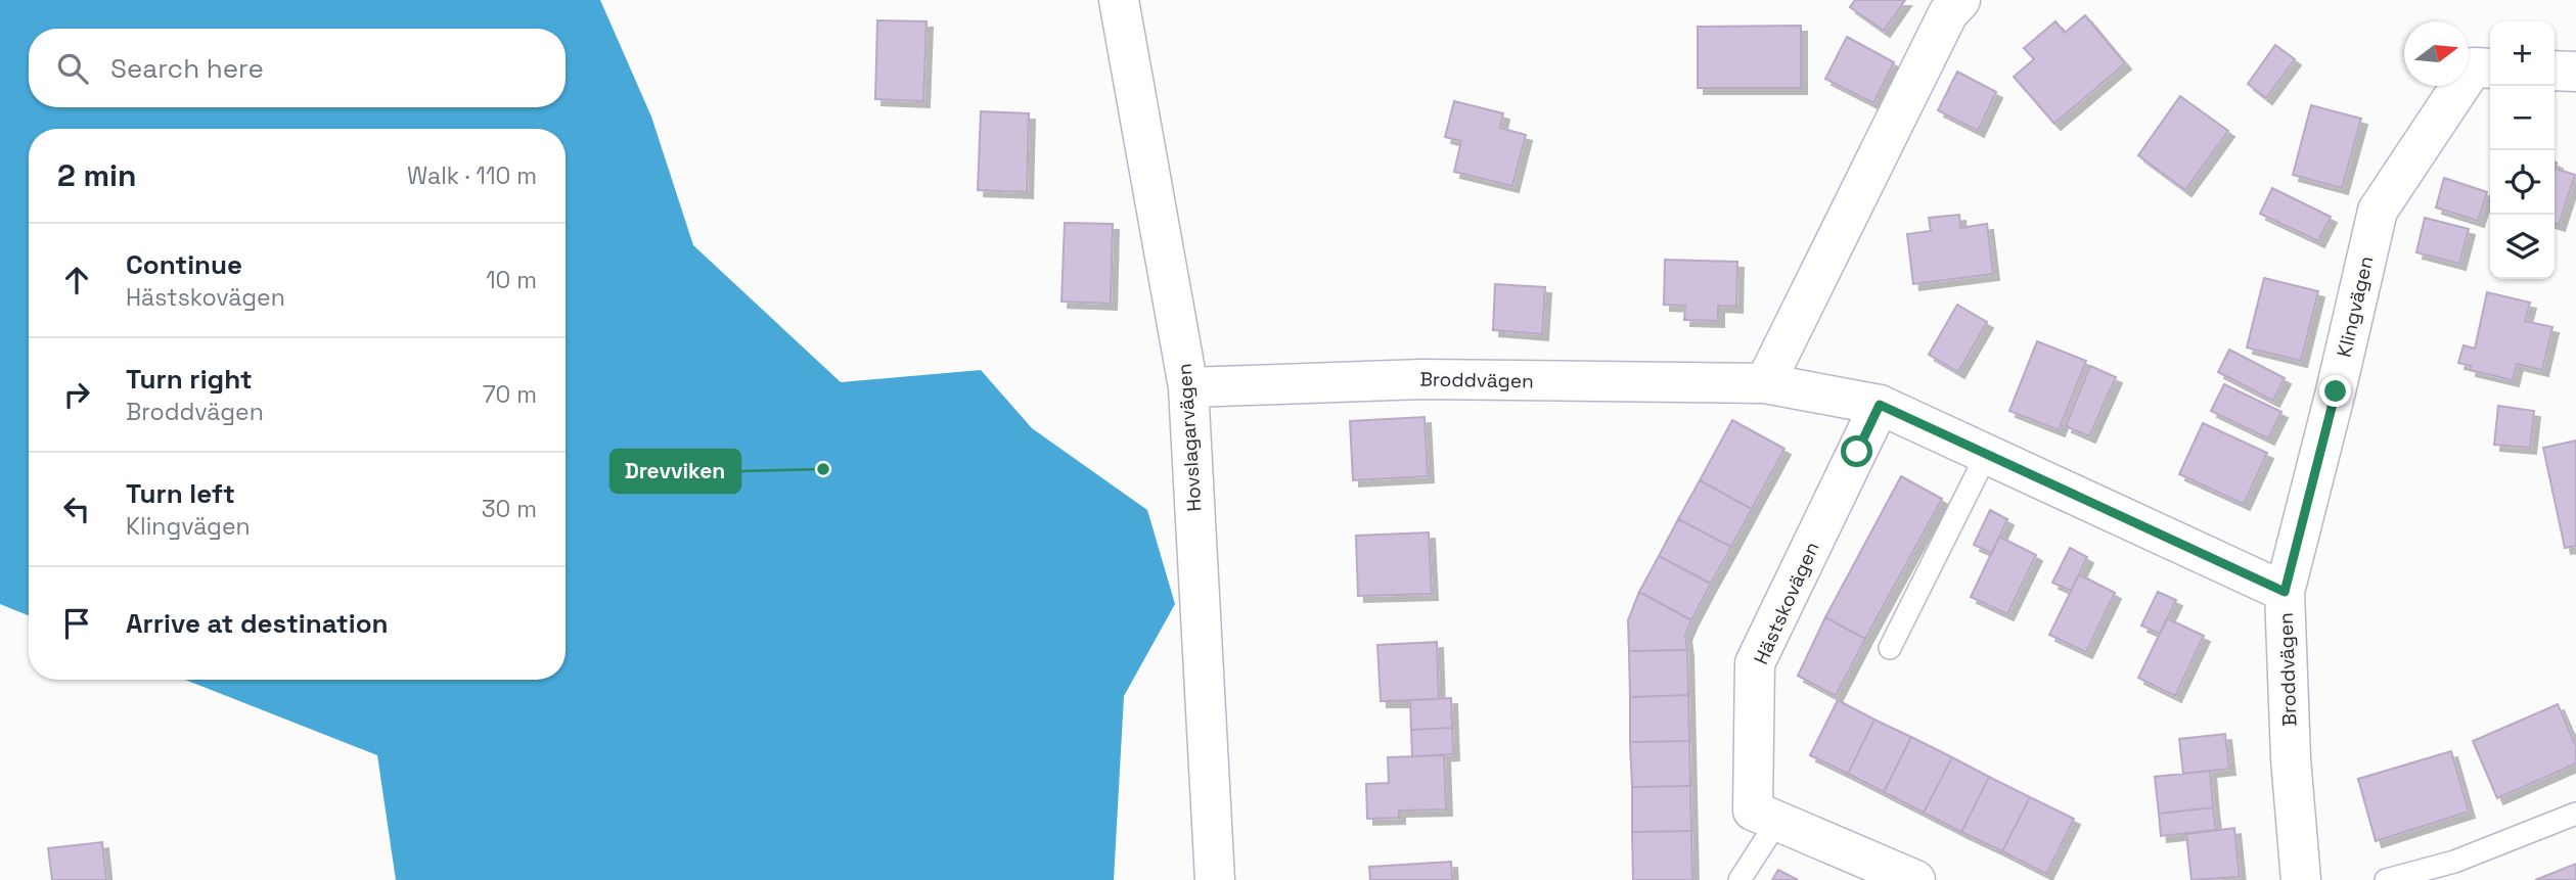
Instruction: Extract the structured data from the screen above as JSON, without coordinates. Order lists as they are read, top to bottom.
{
  "streets": {
    "street": [
      "Klingvägen",
      "Broddvägen",
      "Hovslagarvägen",
      "Hästskovägen"
    ]
  },
  "crossings": [
    ["Klingvägen", "Broddvägen"],
    ["Broddvägen", "Hovslagarvägen"],
    ["Broddvägen", "Hästskovägen"]
  ],
  "places": ["Drevviken"],
  "north": "right",
  "page": {
    "map_buttons": ["+", "−"],
    "search": "Search here",
    "heading": ["2 min", "Walk · 110 m"],
    "list": [
      ["Continue", "Hästskovägen", "10 m"],
      ["Turn right", "Broddvägen", "70 m"],
      ["Turn left", "Klingvägen", "30 m"],
      "Arrive at destination"
    ]
  }
}
